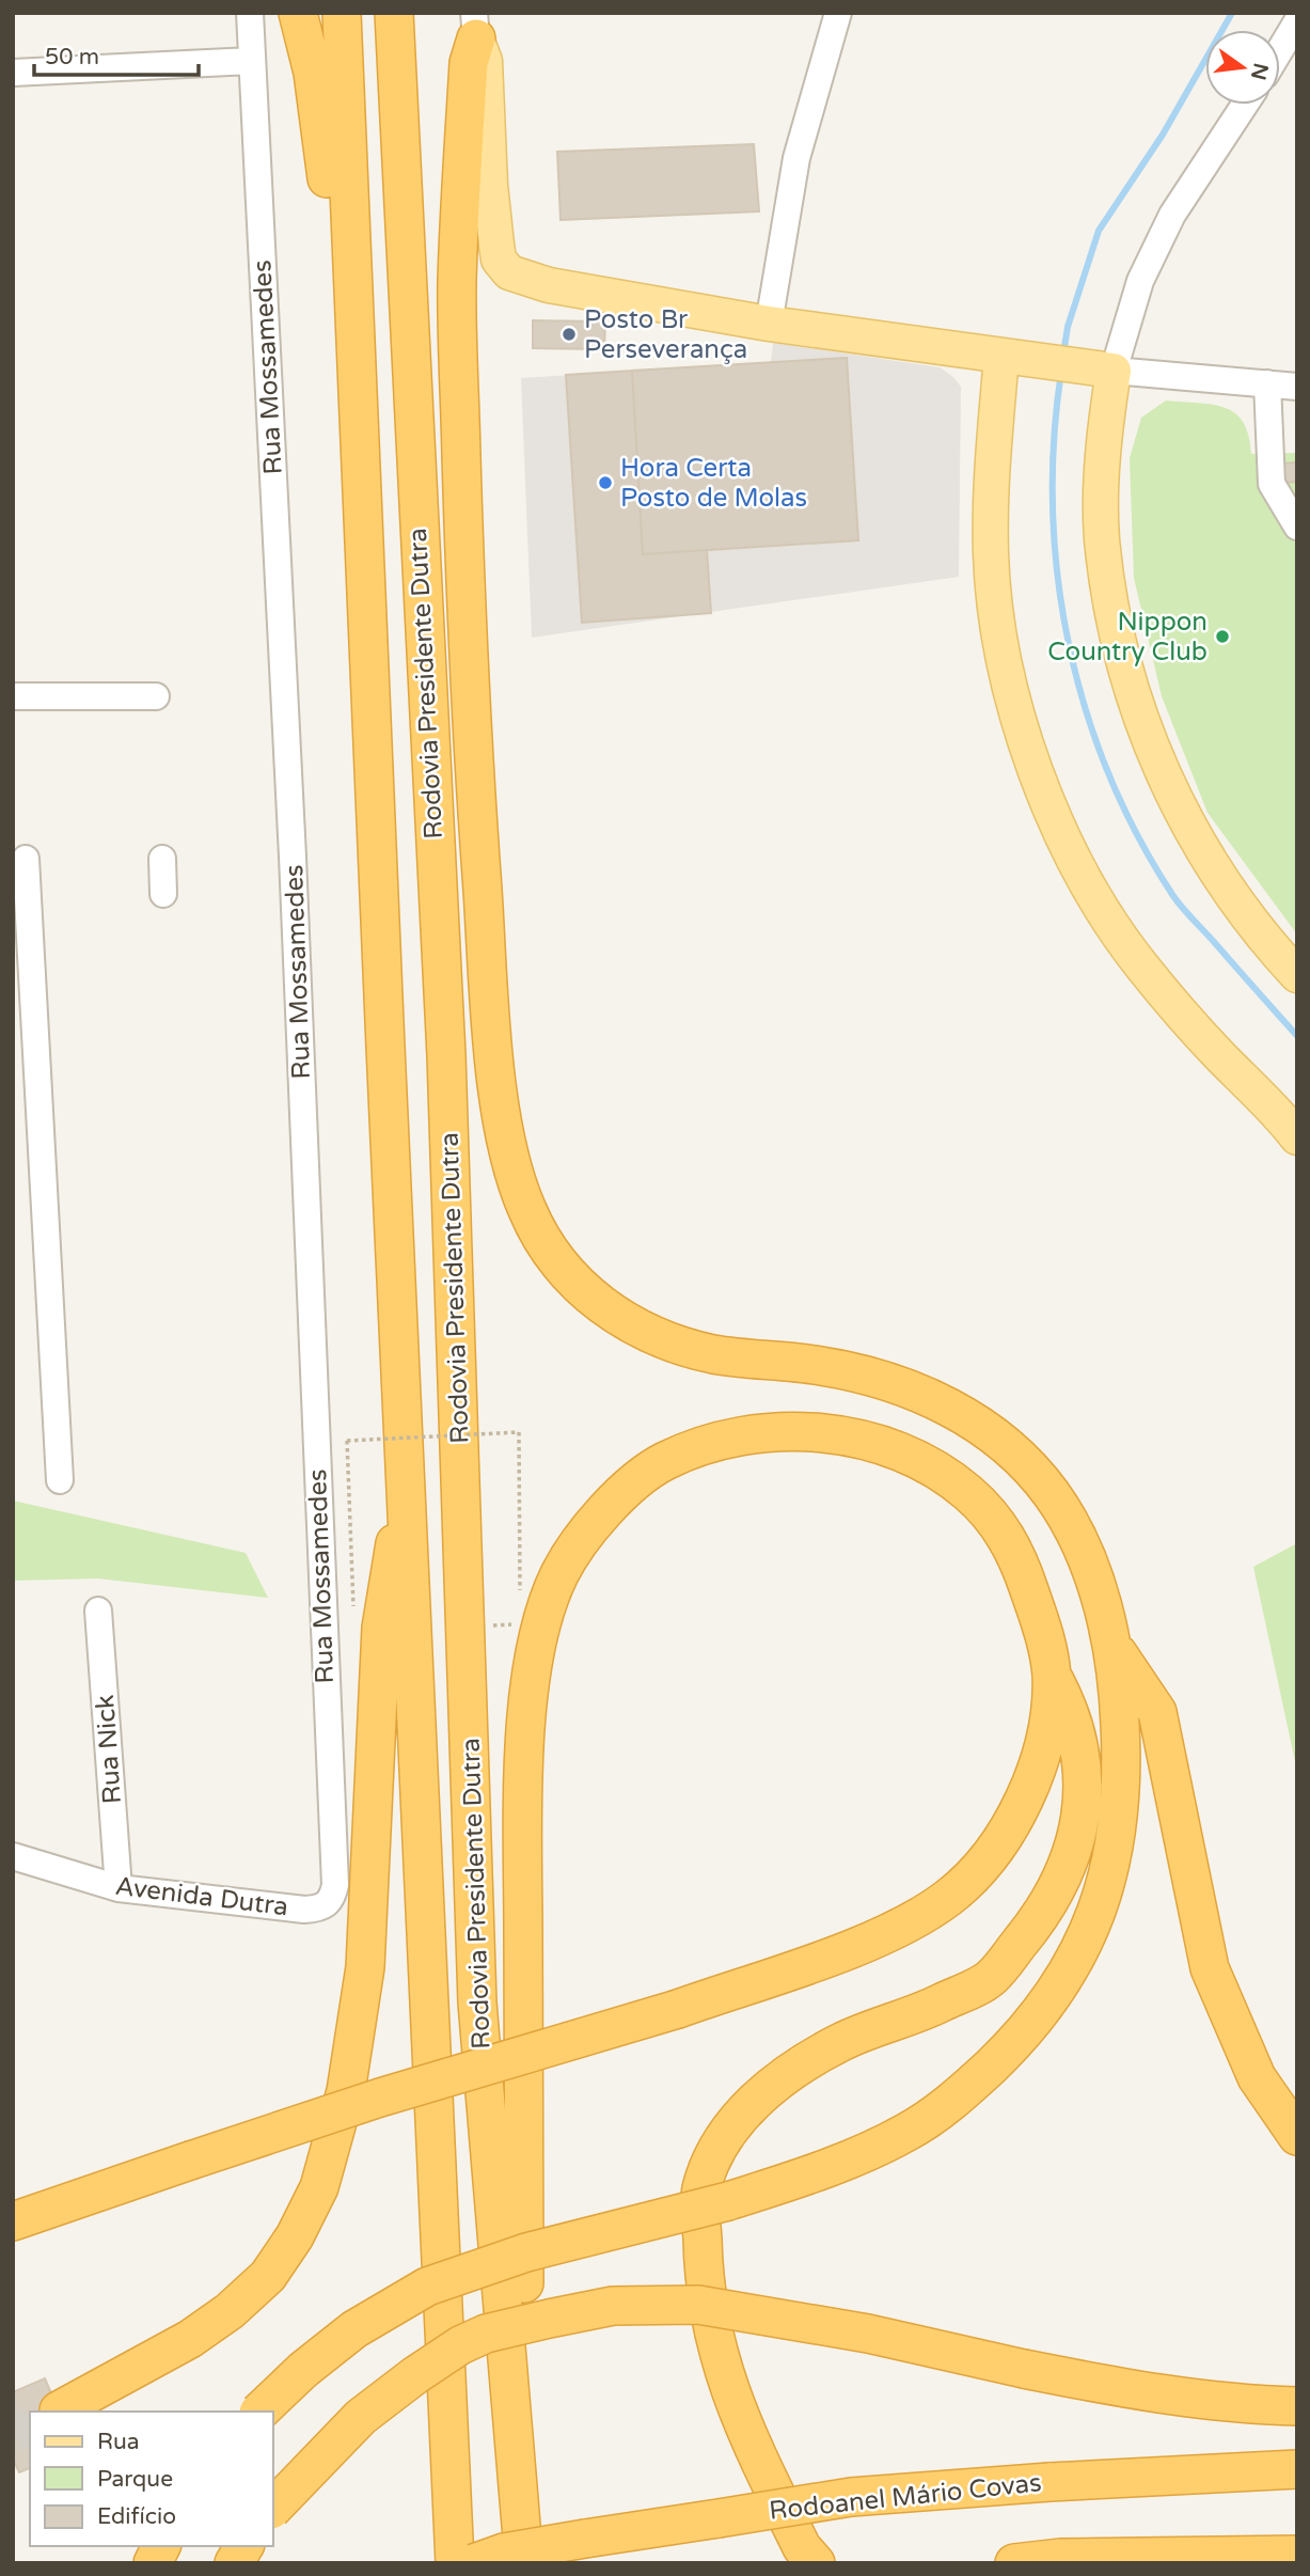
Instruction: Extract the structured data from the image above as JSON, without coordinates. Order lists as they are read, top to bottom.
{
  "streets": {
    "highway": ["Rodovia Presidente Dutra", "Rodoanel Mário Covas"],
    "street": ["Rua Mossamedes", "Rua Nick", "Avenida Dutra"]
  },
  "crossings": [
    ["Rua Mossamedes", "Avenida Dutra"],
    ["Rua Nick", "Avenida Dutra"]
  ],
  "places": ["Posto Br Perseverança", "Hora Certa Posto de Molas", "Nippon Country Club"],
  "legend": ["Rua", "Parque", "Edifício"],
  "scale_bar": "50 m",
  "north": "right"
}
